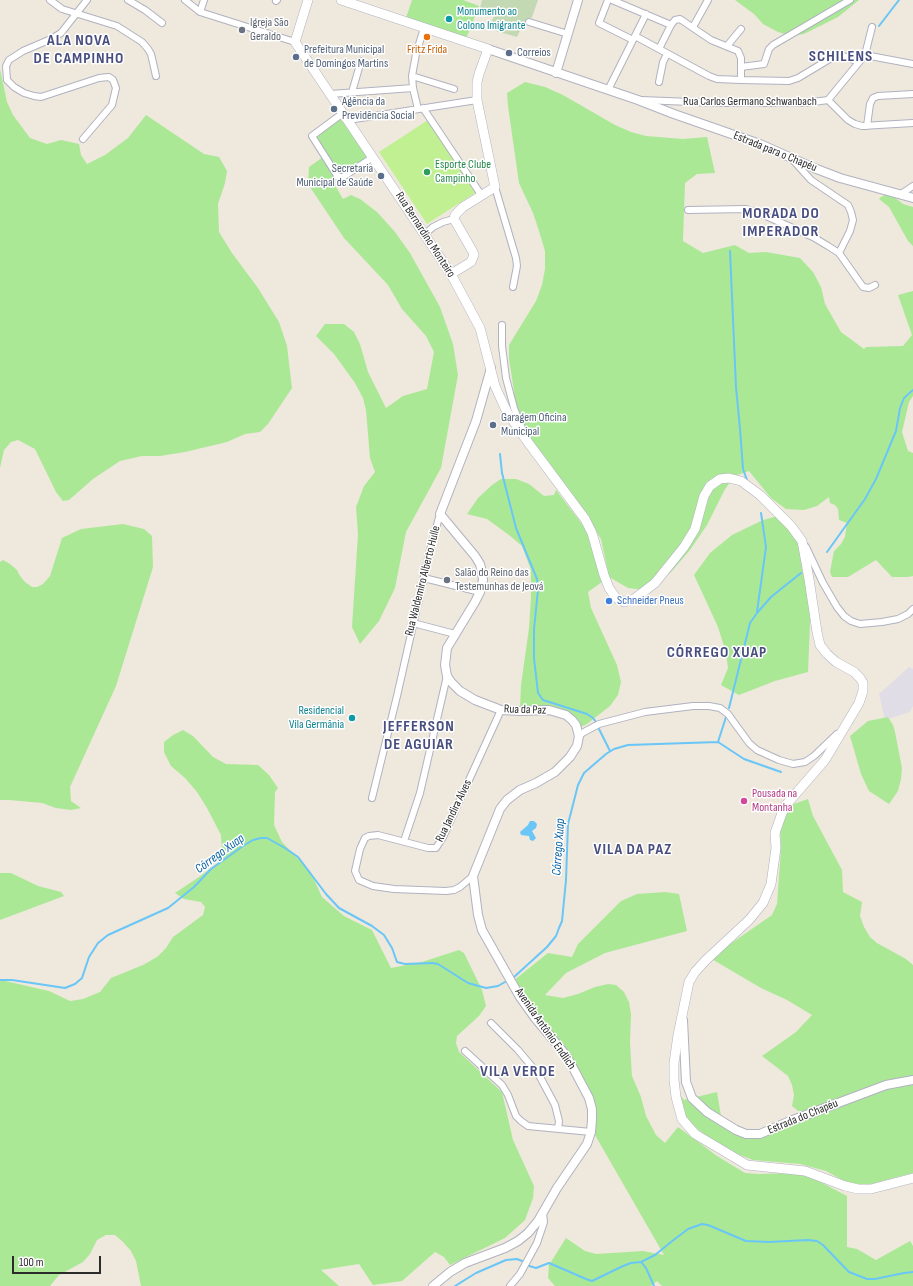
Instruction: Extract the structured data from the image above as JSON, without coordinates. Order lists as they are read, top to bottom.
{
  "streets": {
    "main road": ["Rua Bernardino Monteiro"],
    "street": [
      "Rua Carlos Germano Schwanbach",
      "Estrada para o Chapéu",
      "Rua Waldemiro Alberto Hulle",
      "Rua da Paz",
      "Rua Jandira Alves",
      "Avenida Antônio Endlich",
      "Estrada do Chapéu"
    ]
  },
  "crossings": [
    ["Rua Carlos Germano Schwanbach", "Estrada para o Chapéu"],
    ["Rua Bernardino Monteiro", "Rua Waldemiro Alberto Hulle"],
    ["Rua da Paz", "Rua Jandira Alves"],
    ["Rua Jandira Alves", "Avenida Antônio Endlich"]
  ],
  "districts": [
    "ALA NOVA DE CAMPINHO",
    "SCHILENS",
    "MORADA DO IMPERADOR",
    "CÓRREGO XUAP",
    "JEFFERSON DE AGUIAR",
    "VILA DA PAZ",
    "VILA VERDE"
  ],
  "water": ["Córrego Xuap"],
  "places": [
    "Monumento ao Colono Imigrante",
    "Igreja São Geraldo",
    "Fritz Frida",
    "Correios",
    "Prefeitura Municipal de Domingos Martins",
    "Agência da Previdência Social",
    "Esporte Clube Campinho",
    "Secretaria Municipal de Saúde",
    "Garagem Oficina Municipal",
    "Salão do Reino das Testemunhas de Jeová",
    "Schneider Pneus",
    "Residencial Vila Germânia",
    "Pousada na Montanha"
  ],
  "scale_bar": "100 m"
}
